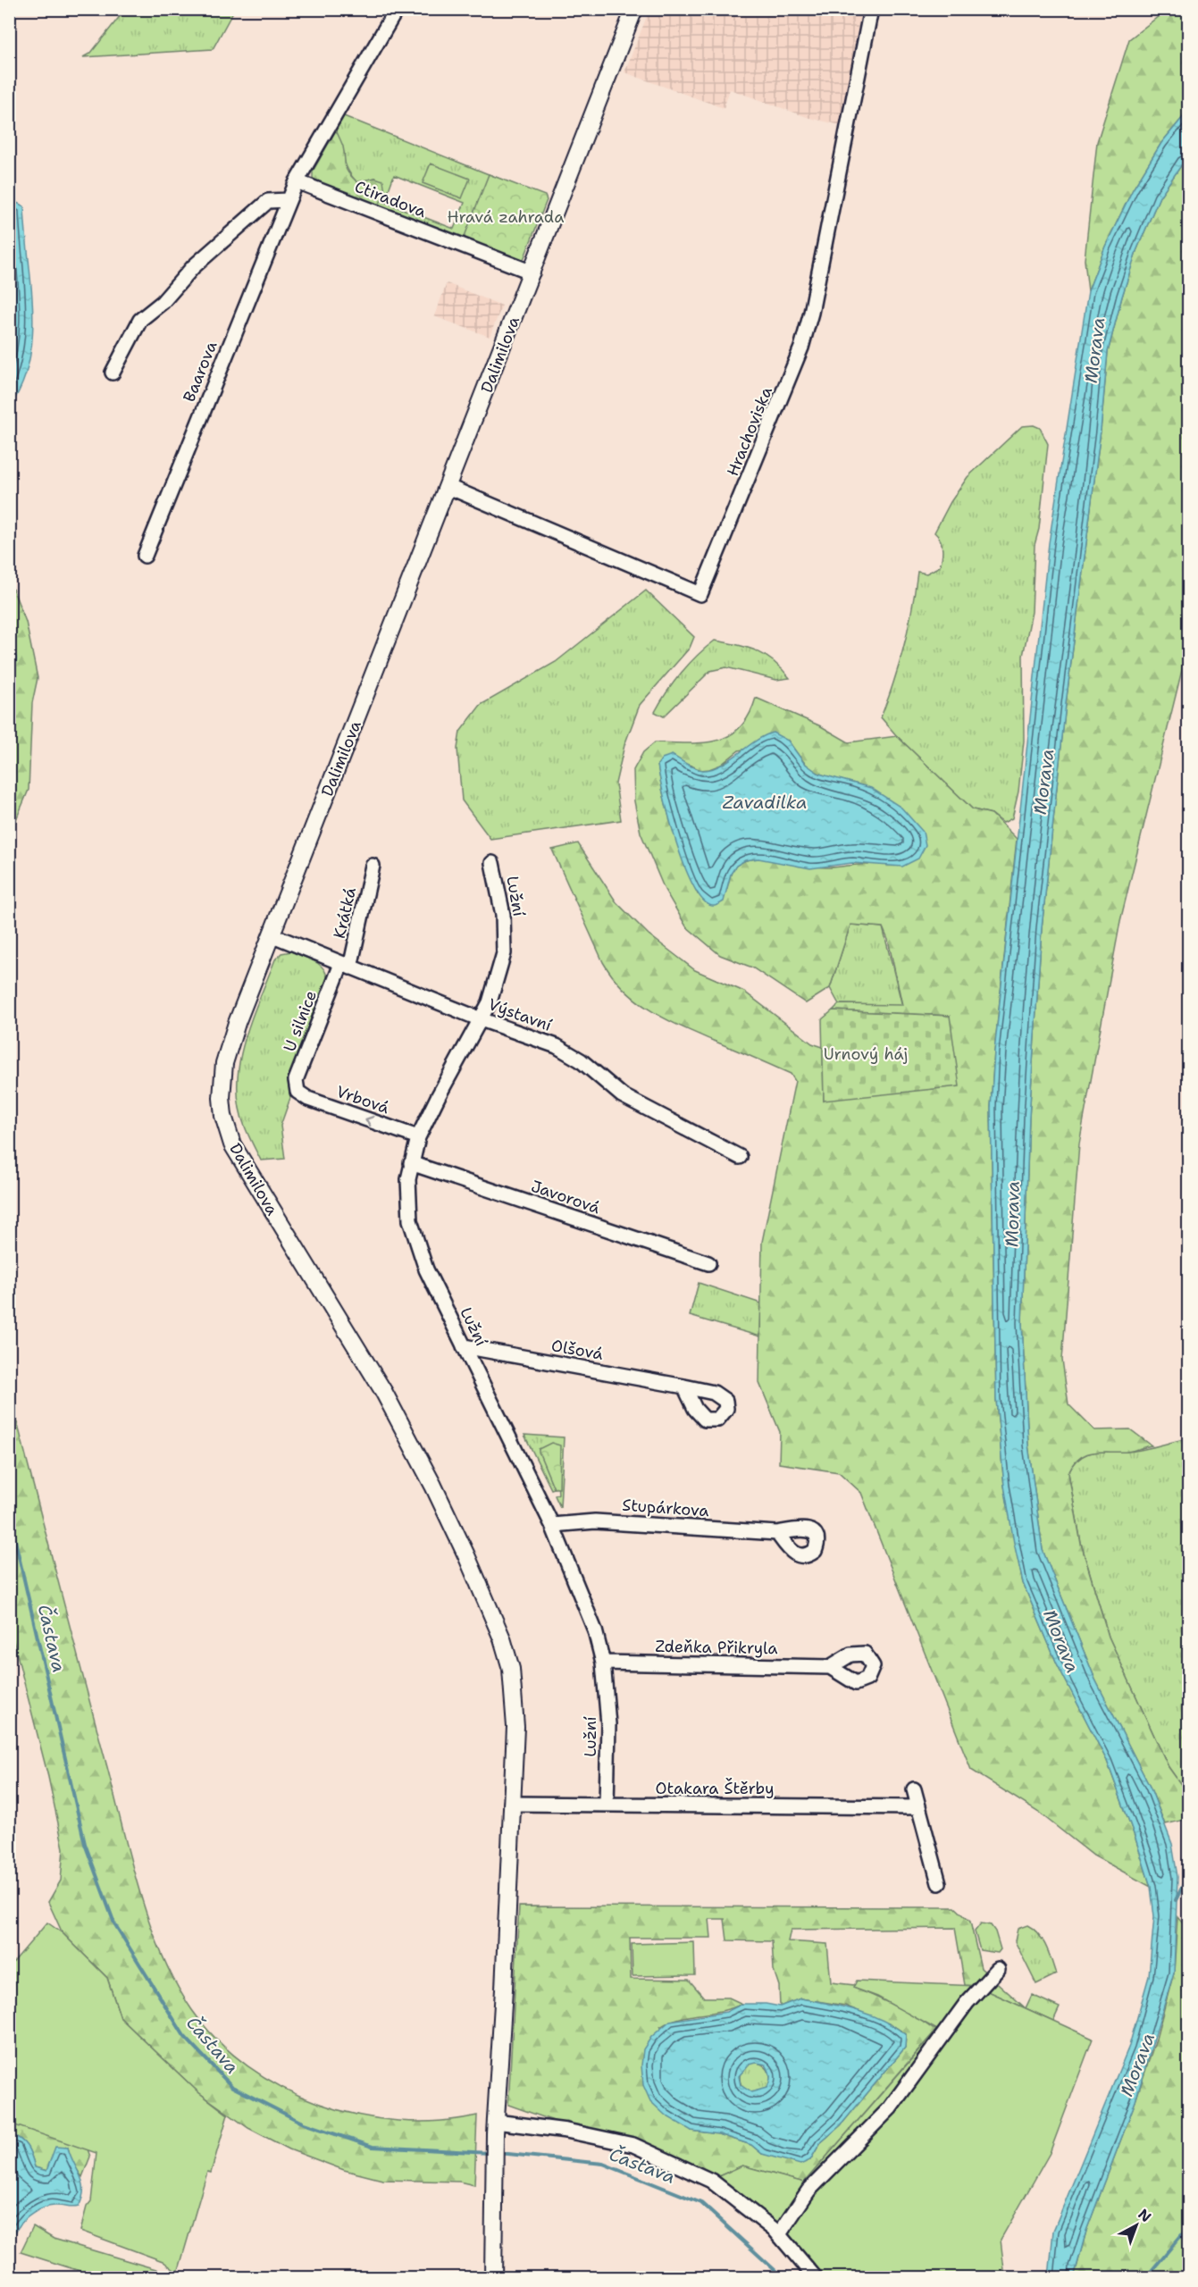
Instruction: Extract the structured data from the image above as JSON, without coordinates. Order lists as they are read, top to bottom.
{
  "streets": {
    "main road": ["Dalimilova"],
    "street": [
      "Ctiradova",
      "Baarova",
      "Hrachoviska",
      "Lužní",
      "Krátká",
      "Výstavní",
      "U silnice",
      "Vrbová",
      "Javorová",
      "Olšová",
      "Stupárkova",
      "Zdeňka Přikryla",
      "Otakara Štěrby"
    ]
  },
  "crossings": [
    ["Ctiradova", "Dalimilova"],
    ["Ctiradova", "Baarova"],
    ["Dalimilova", "Hrachoviska"],
    ["Dalimilova", "Výstavní"],
    ["Dalimilova", "Otakara Štěrby"],
    ["Lužní", "Výstavní"],
    ["Lužní", "Vrbová"],
    ["Lužní", "Javorová"],
    ["Lužní", "Olšová"],
    ["Lužní", "Stupárkova"],
    ["Lužní", "Zdeňka Přikryla"],
    ["Lužní", "Otakara Štěrby"],
    ["Krátká", "Výstavní"],
    ["Krátká", "U silnice"],
    ["Výstavní", "U silnice"],
    ["U silnice", "Vrbová"]
  ],
  "one_way": ["Vrbová"],
  "water": ["Morava", "Zavadilka", "Častava"],
  "parks": ["Hravá zahrada", "Urnový háj"],
  "north": "top right"
}
